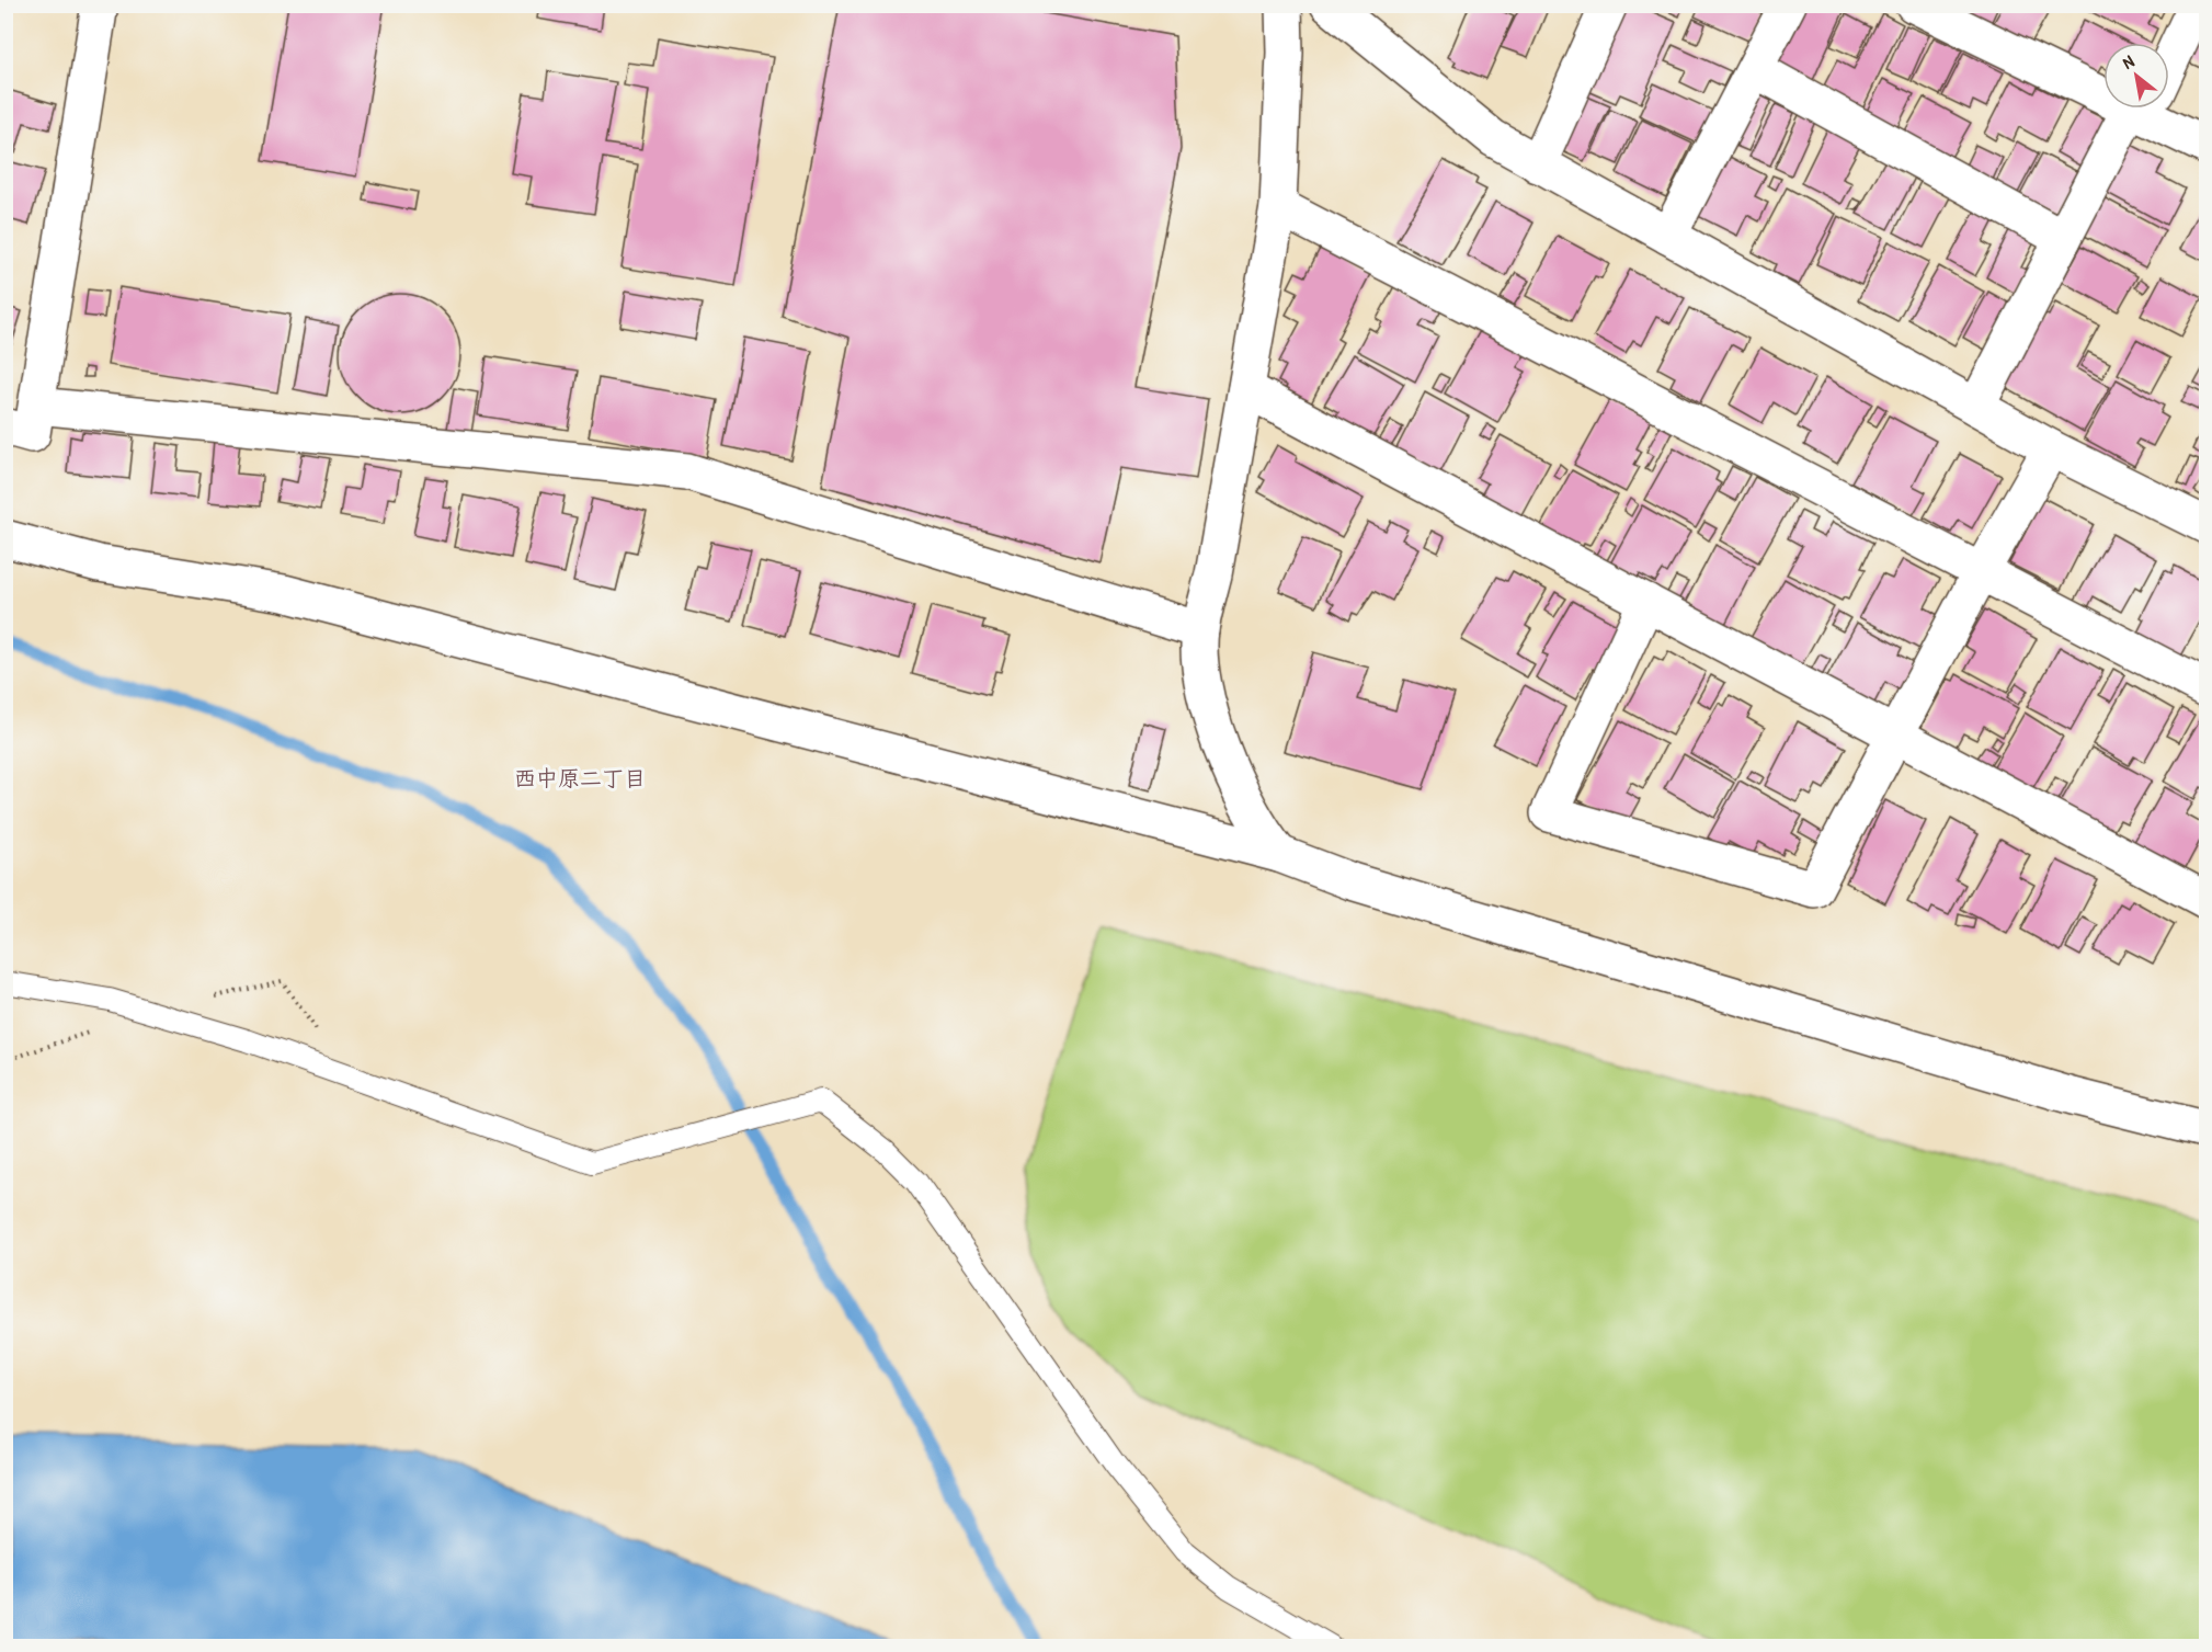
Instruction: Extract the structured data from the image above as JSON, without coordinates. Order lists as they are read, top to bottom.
{
  "districts": ["西中原二丁目"],
  "north": "top left"
}
